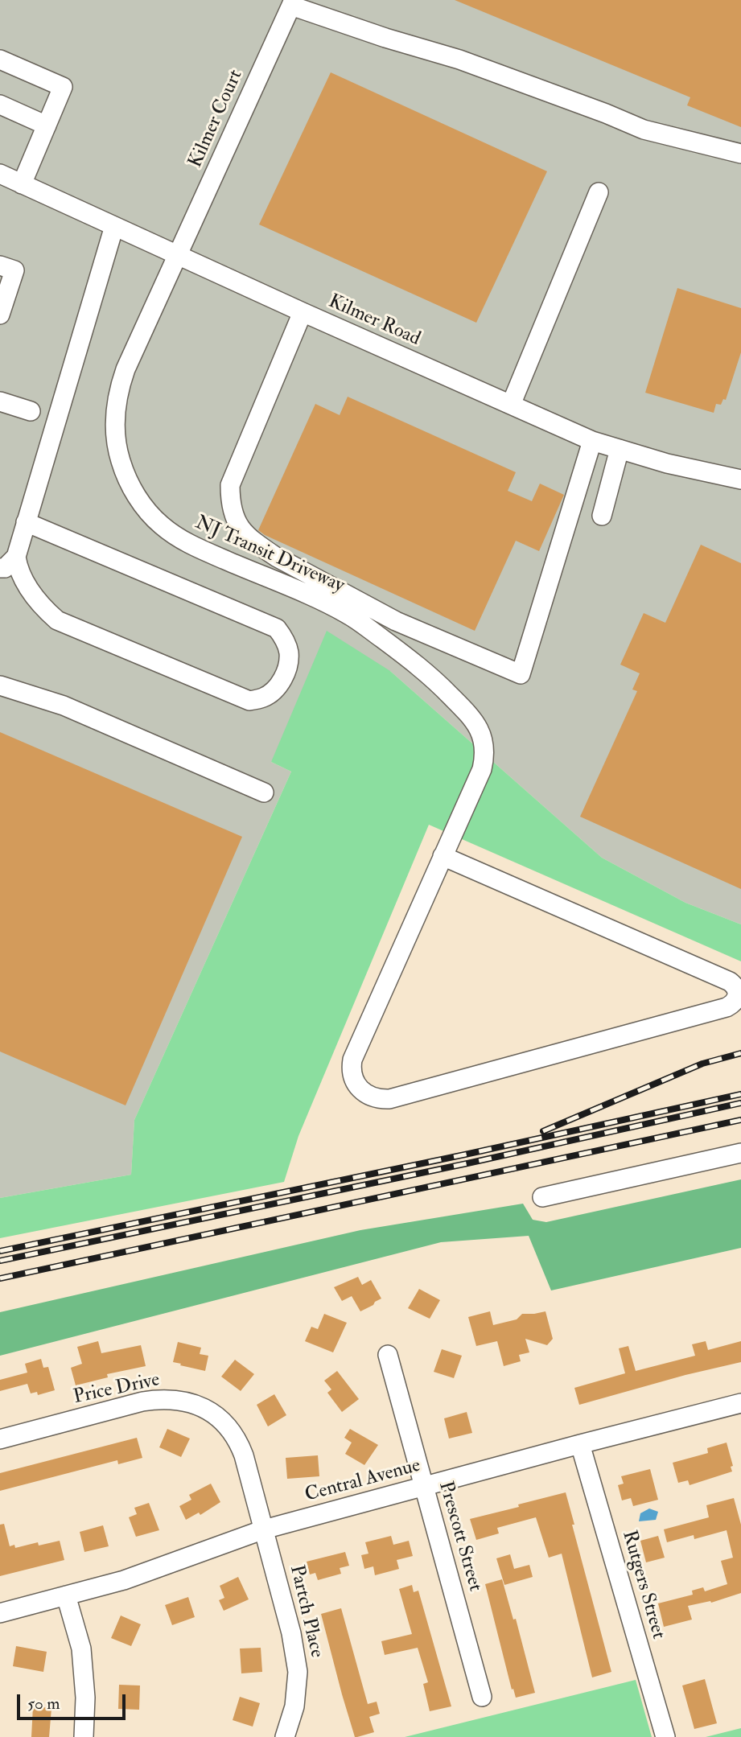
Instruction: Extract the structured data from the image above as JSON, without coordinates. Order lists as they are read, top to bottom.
{
  "streets": {
    "street": [
      "Kilmer Court",
      "Kilmer Road",
      "NJ Transit Driveway",
      "Price Drive",
      "Central Avenue",
      "Prescott Street",
      "Rutgers Street",
      "Partch Place"
    ]
  },
  "crossings": [
    ["Kilmer Court", "Kilmer Road"],
    ["Kilmer Court", "NJ Transit Driveway"],
    ["Kilmer Road", "NJ Transit Driveway"],
    ["Price Drive", "Central Avenue"],
    ["Price Drive", "Partch Place"],
    ["Central Avenue", "Prescott Street"],
    ["Central Avenue", "Rutgers Street"],
    ["Central Avenue", "Partch Place"]
  ],
  "scale_bar": "50 m"
}
